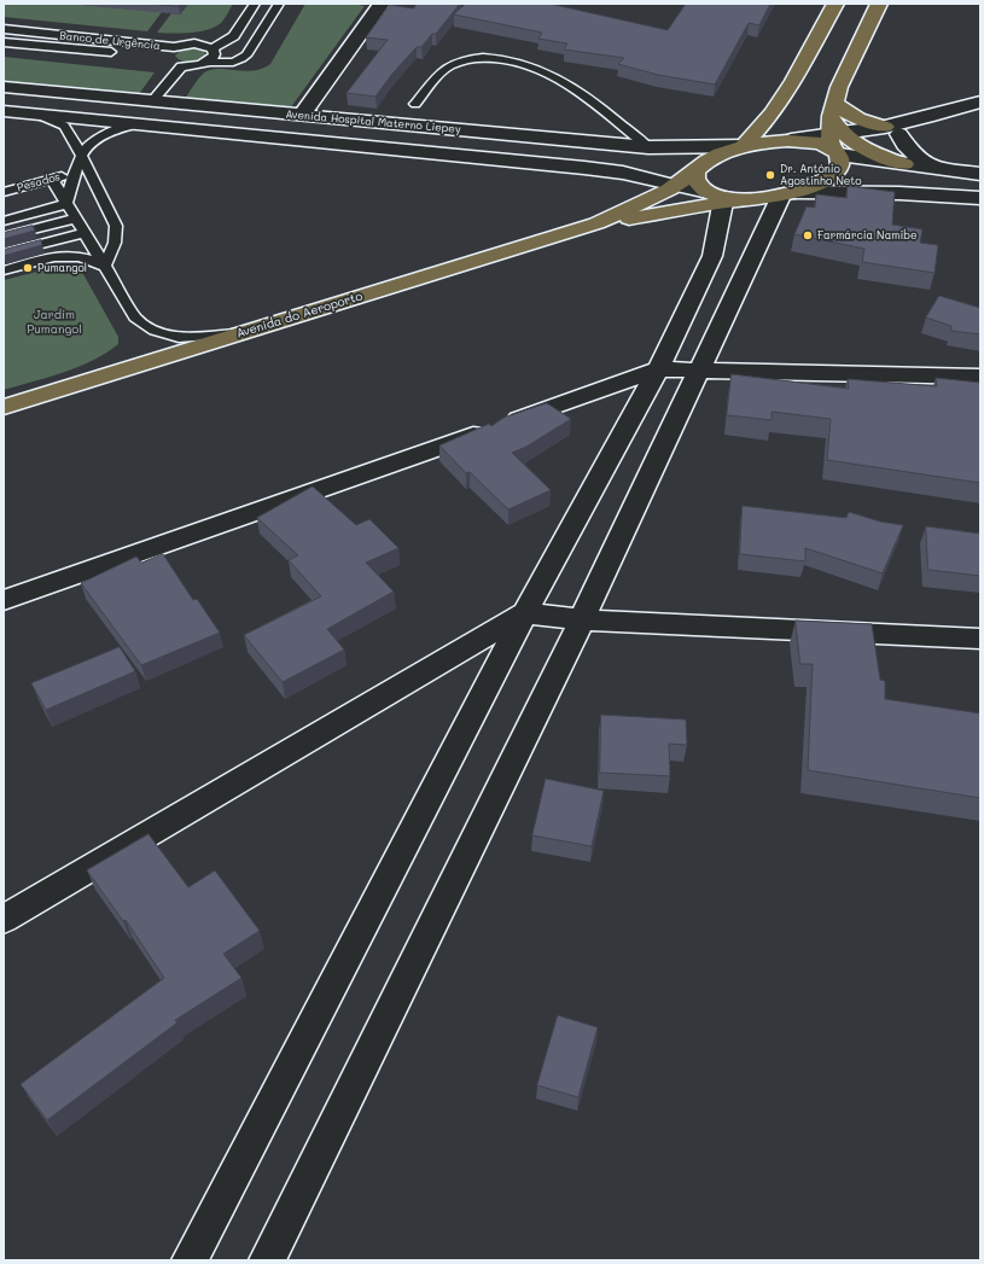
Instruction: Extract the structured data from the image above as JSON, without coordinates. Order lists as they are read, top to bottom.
{
  "streets": {
    "main road": ["Avenida do Aeroporto"],
    "street": ["Avenida Hospital Materno Liepey"],
    "lane": ["Banco de Urgência", "Pesados"]
  },
  "parks": ["Jardim Pumangol"],
  "places": ["Dr. António Agostinho Neto", "Farmárcia Namibe", "Pumangol"]
}
